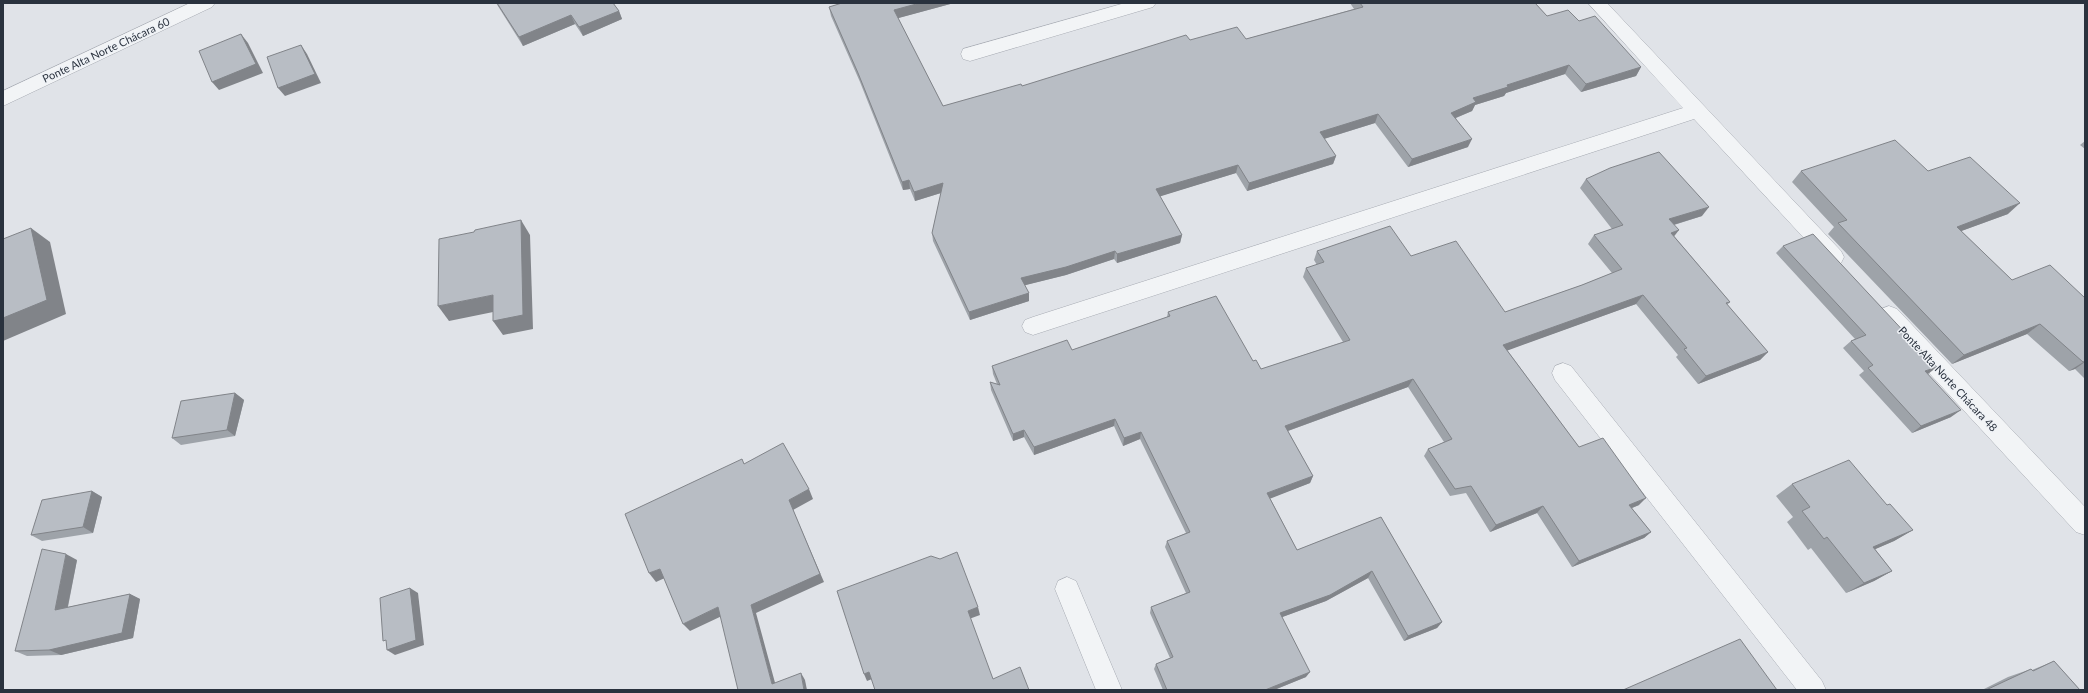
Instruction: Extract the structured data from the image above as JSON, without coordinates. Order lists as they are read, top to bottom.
{
  "streets": {
    "street": ["Ponte Alta Norte Chácara 60", "Ponte Alta Norte Chácara 48"]
  }
}
